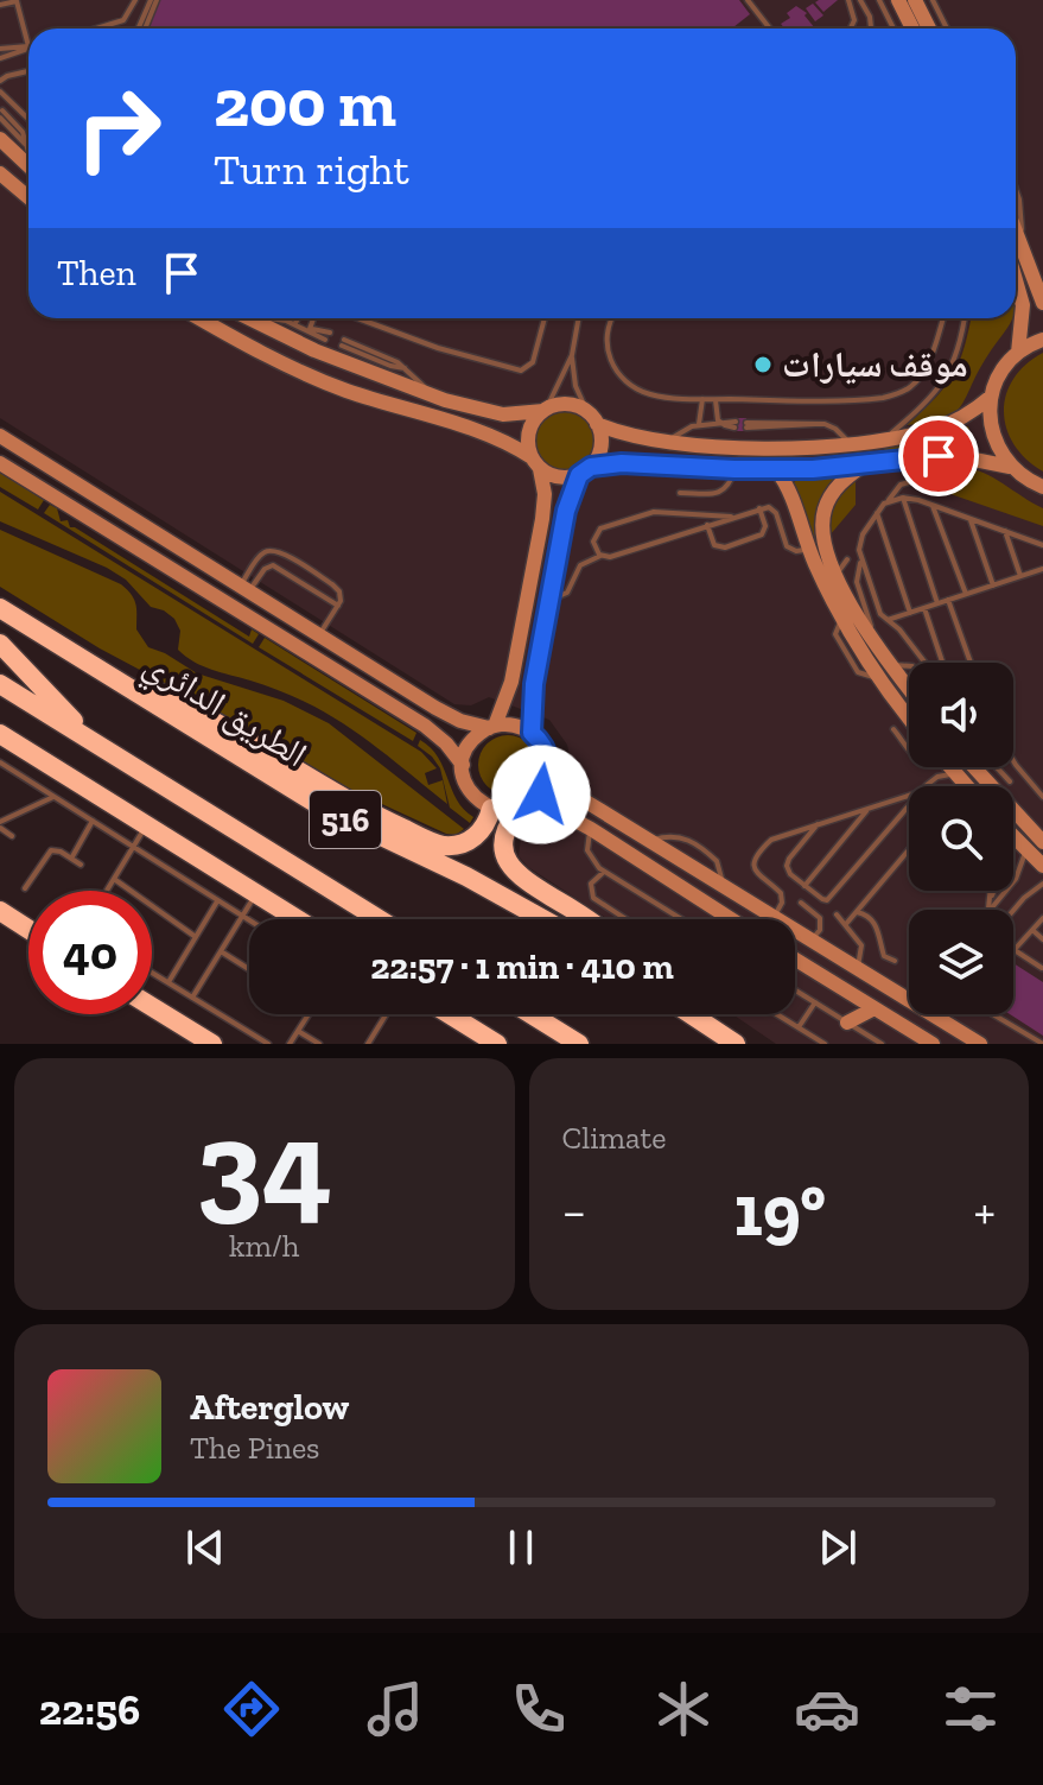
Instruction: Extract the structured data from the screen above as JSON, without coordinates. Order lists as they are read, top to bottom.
{
  "streets": {
    "highway": ["الطريق الدائري", "516"]
  },
  "places": ["موقف سيارات"],
  "page": {
    "turn": ["200 m", "Turn right"],
    "then": "Then",
    "limit": "40",
    "trip": "22:57 · 1 min · 410 m",
    "tile": [
      ["34", "km/h"],
      "Climate"
    ],
    "heat": ["−", "19°", "+"],
    "song": ["Afterglow", "The Pines"],
    "tabs": "22:56"
  }
}
